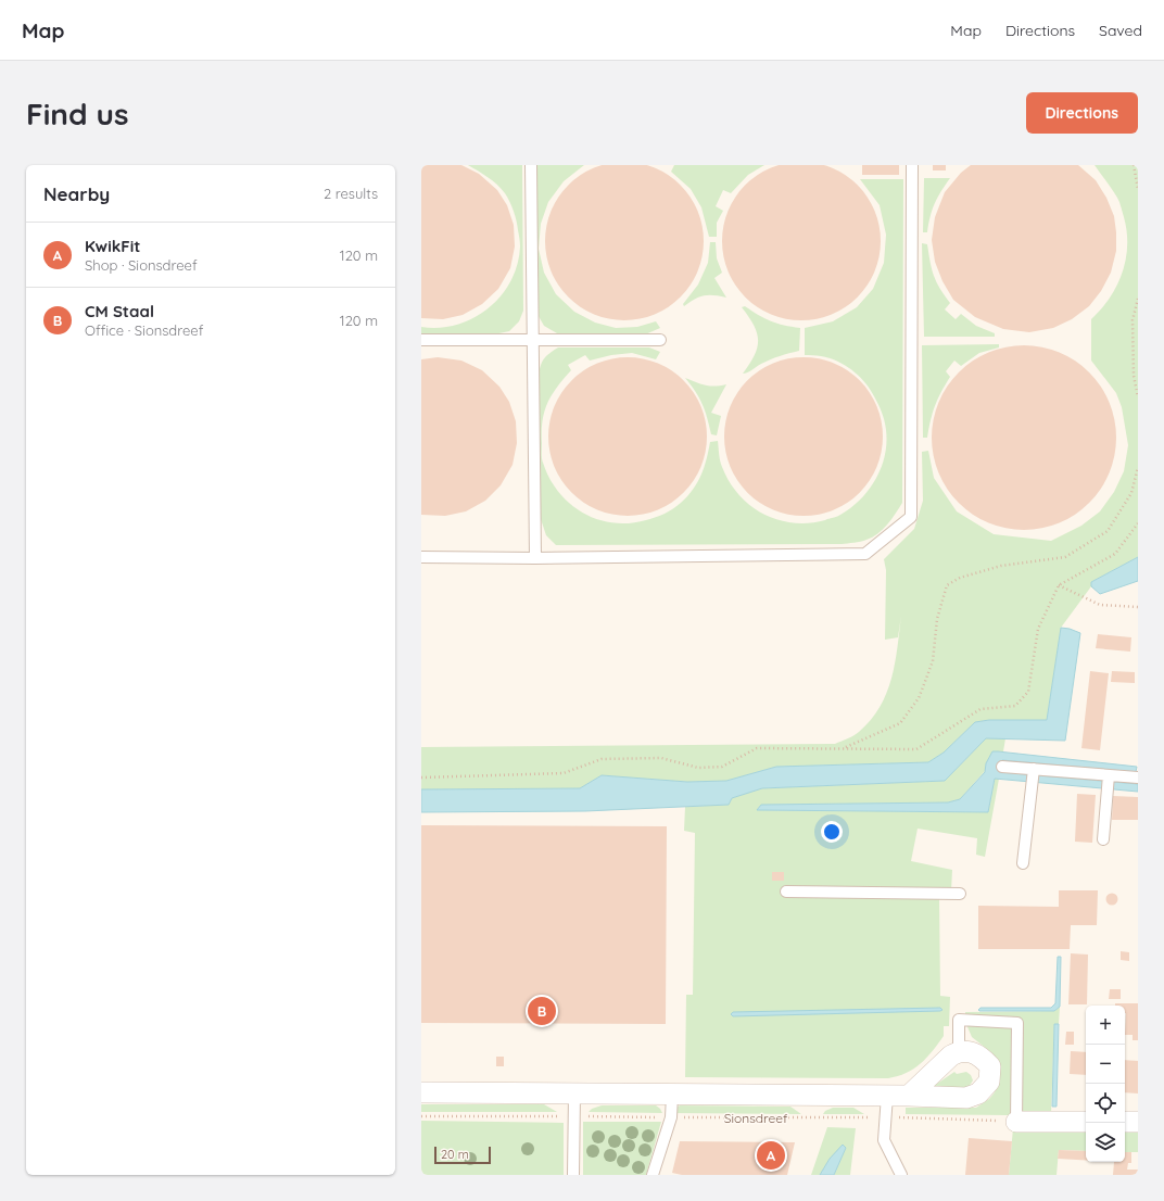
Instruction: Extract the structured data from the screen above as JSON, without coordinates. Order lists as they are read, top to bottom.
{
  "streets": {
    "street": ["Sionsdreef"]
  },
  "scale_bar": "20 m",
  "page": {
    "header": "Map",
    "nav": ["Map", "Directions", "Saved"],
    "buttons": "Directions",
    "title": "Find us",
    "heading": ["Nearby", "2 results"],
    "list": [
      {
        "mark": "A",
        "name": "KwikFit",
        "note": "Shop · Sionsdreef",
        "value": "120 m"
      },
      {
        "mark": "B",
        "name": "CM Staal",
        "note": "Office · Sionsdreef",
        "value": "120 m"
      }
    ],
    "pins": ["B", "A"],
    "map_buttons": ["+", "−"],
    "scale": "20 m"
  }
}
